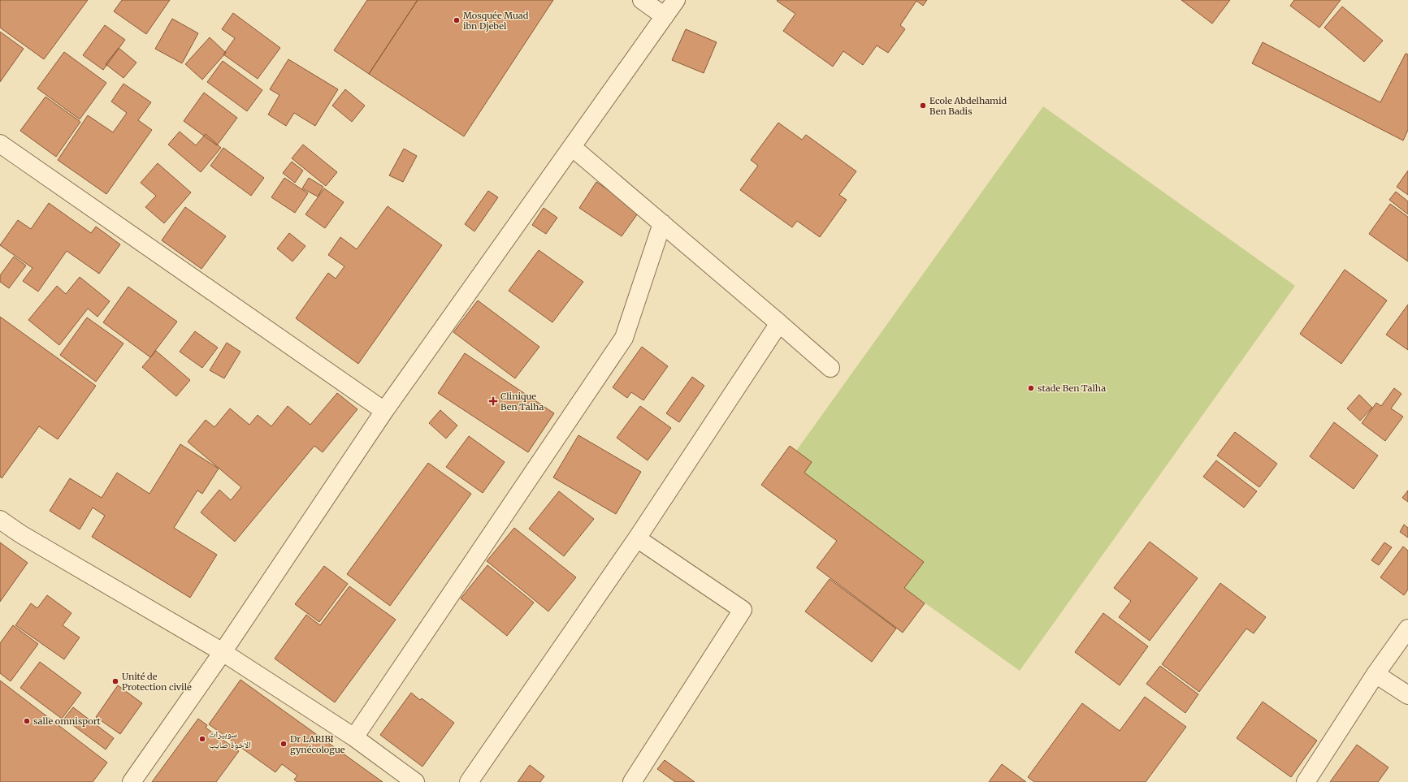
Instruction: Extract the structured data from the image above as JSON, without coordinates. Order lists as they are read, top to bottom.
{
  "places": {
    "other": [
      "Mosquée Muad ibn Djebel",
      "Ecole Abdelhamid Ben Badis",
      "stade Ben Talha",
      "Unité de Protection civile",
      "salle omnisport",
      "سوبيرات الأخوة صايب",
      "Dr LARIBI gynécologue"
    ],
    "health": ["Clinique Ben Talha"]
  }
}
